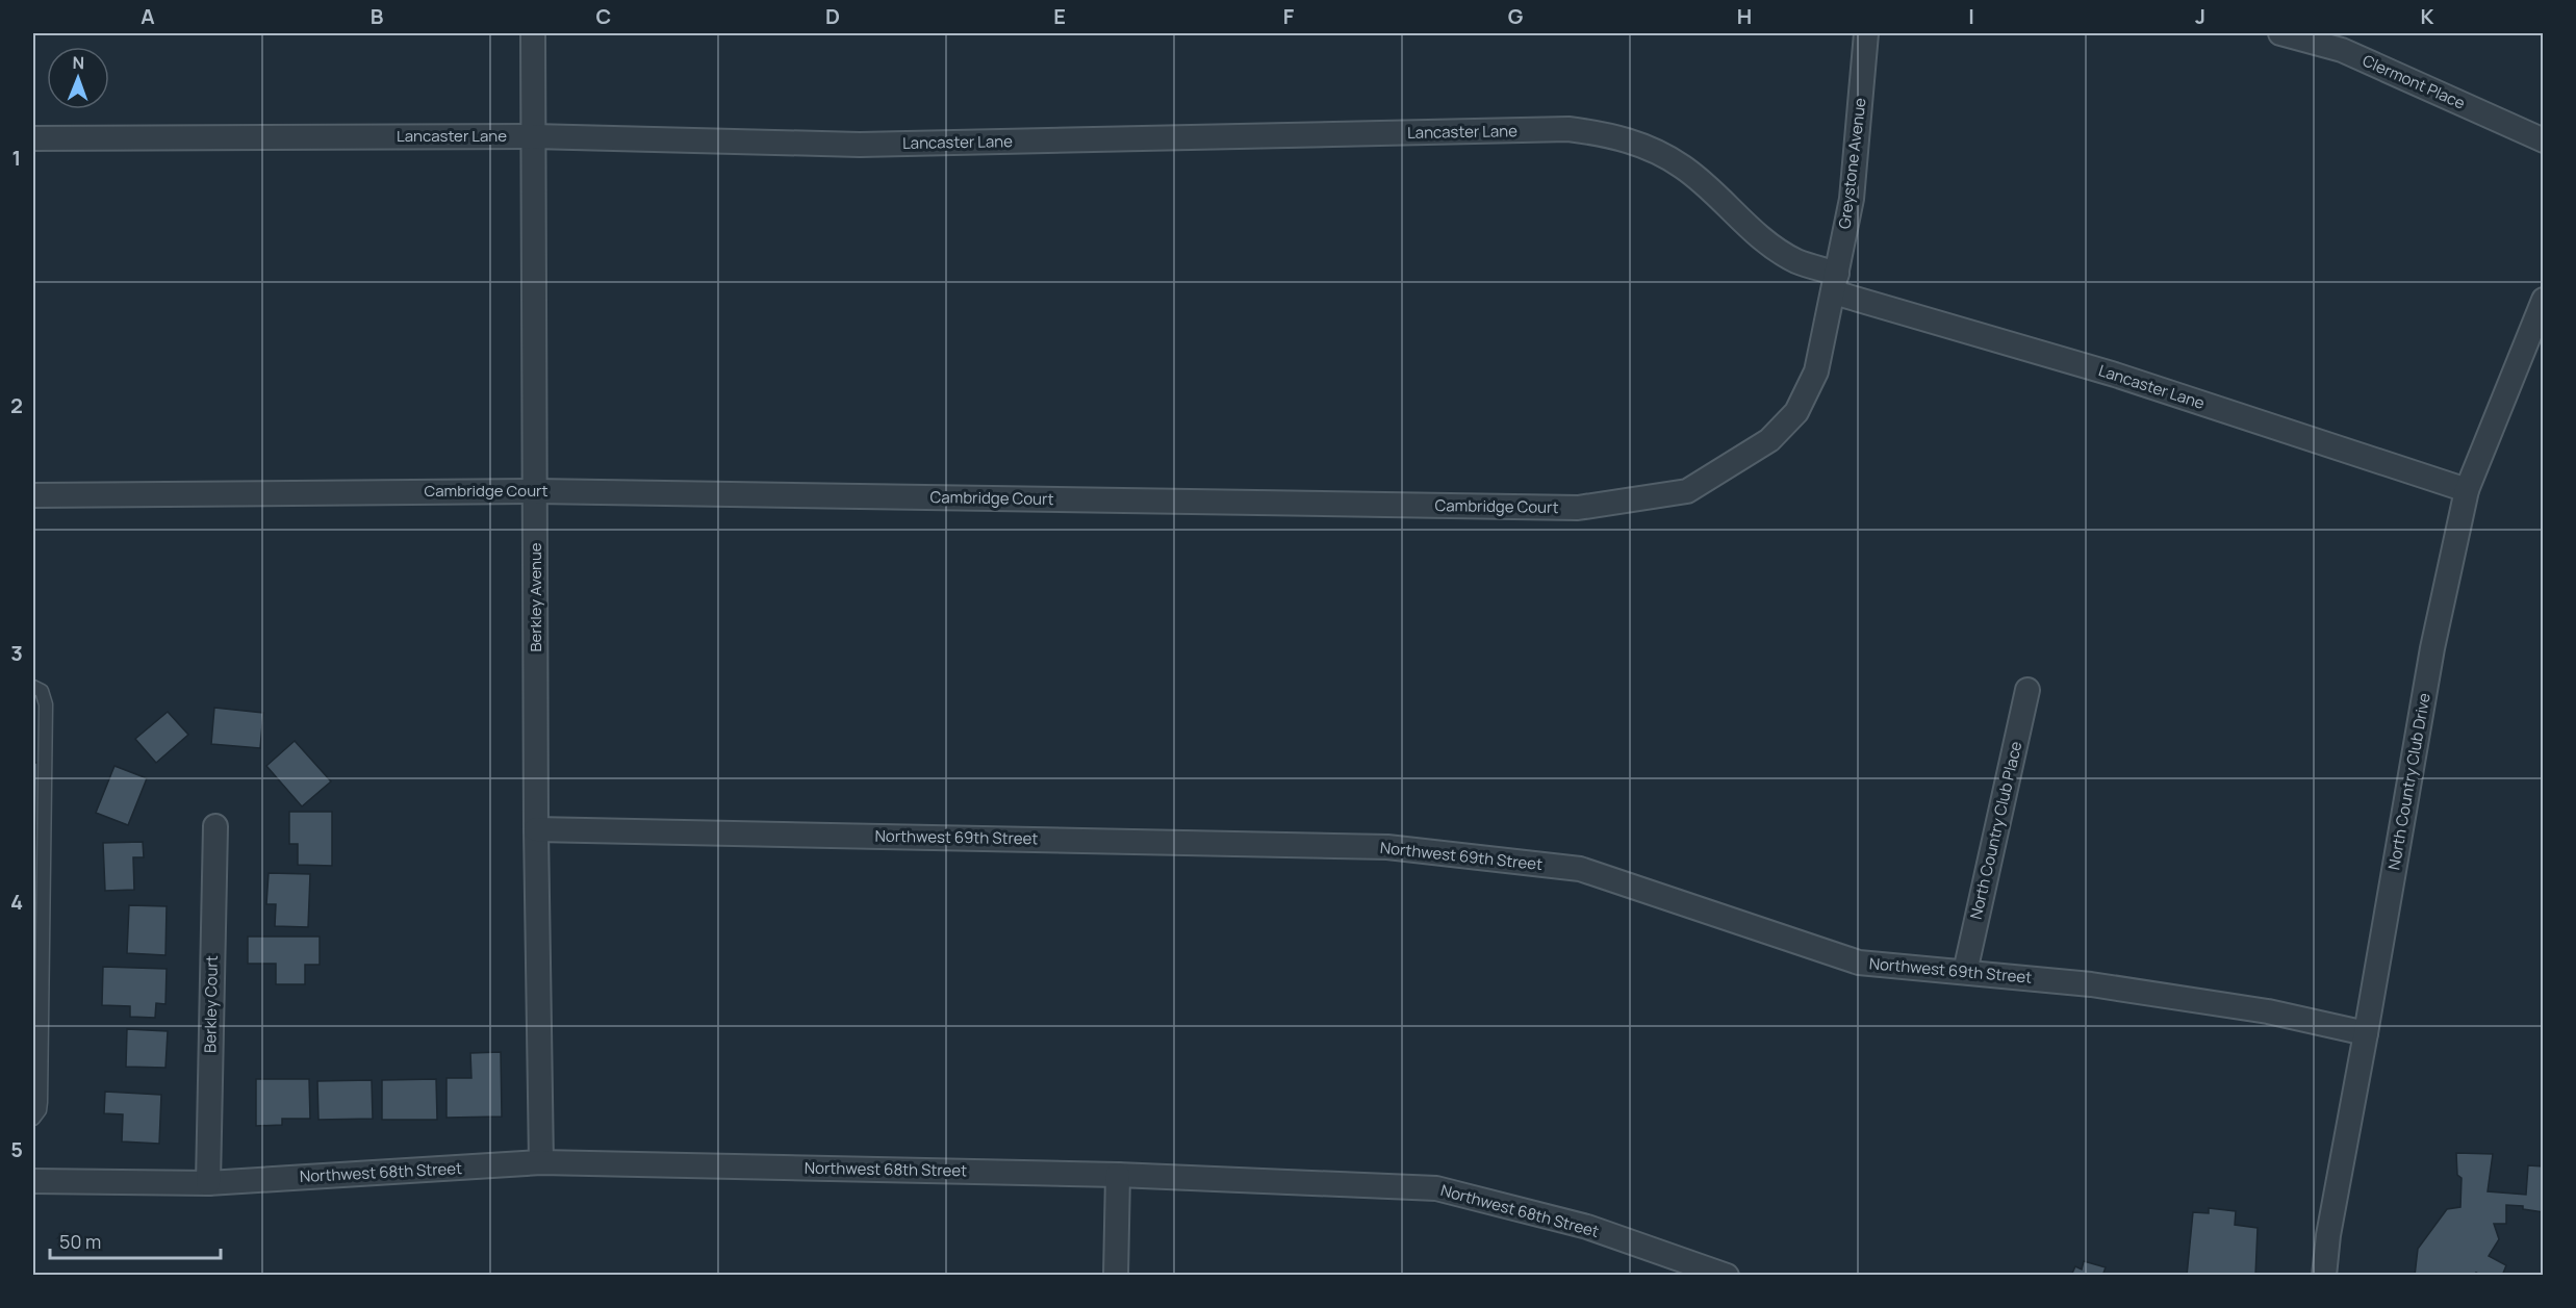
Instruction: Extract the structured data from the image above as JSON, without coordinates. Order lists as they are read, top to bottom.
{
  "streets": {
    "street": [
      "Clermont Place",
      "Lancaster Lane",
      "Greystone Avenue",
      "Cambridge Court",
      "Berkley Avenue",
      "North Country Club Drive",
      "North Country Club Place",
      "Northwest 69th Street",
      "Berkley Court",
      "Northwest 68th Street"
    ]
  },
  "crossings": [
    ["Lancaster Lane", "Greystone Avenue"],
    ["Lancaster Lane", "Cambridge Court"],
    ["Lancaster Lane", "Berkley Avenue"],
    ["Lancaster Lane", "North Country Club Drive"],
    ["Greystone Avenue", "Cambridge Court"],
    ["Cambridge Court", "Berkley Avenue"],
    ["Berkley Avenue", "Northwest 69th Street"],
    ["Berkley Avenue", "Northwest 68th Street"],
    ["North Country Club Drive", "Northwest 69th Street"],
    ["North Country Club Place", "Northwest 69th Street"],
    ["Berkley Court", "Northwest 68th Street"]
  ],
  "scale_bar": "50 m",
  "north": "top",
  "grid": {
    "columns": [
      "A",
      "B",
      "C",
      "D",
      "E",
      "F",
      "G",
      "H",
      "I",
      "J",
      "K"
    ],
    "rows": [
      "1",
      "2",
      "3",
      "4",
      "5"
    ]
  }
}
